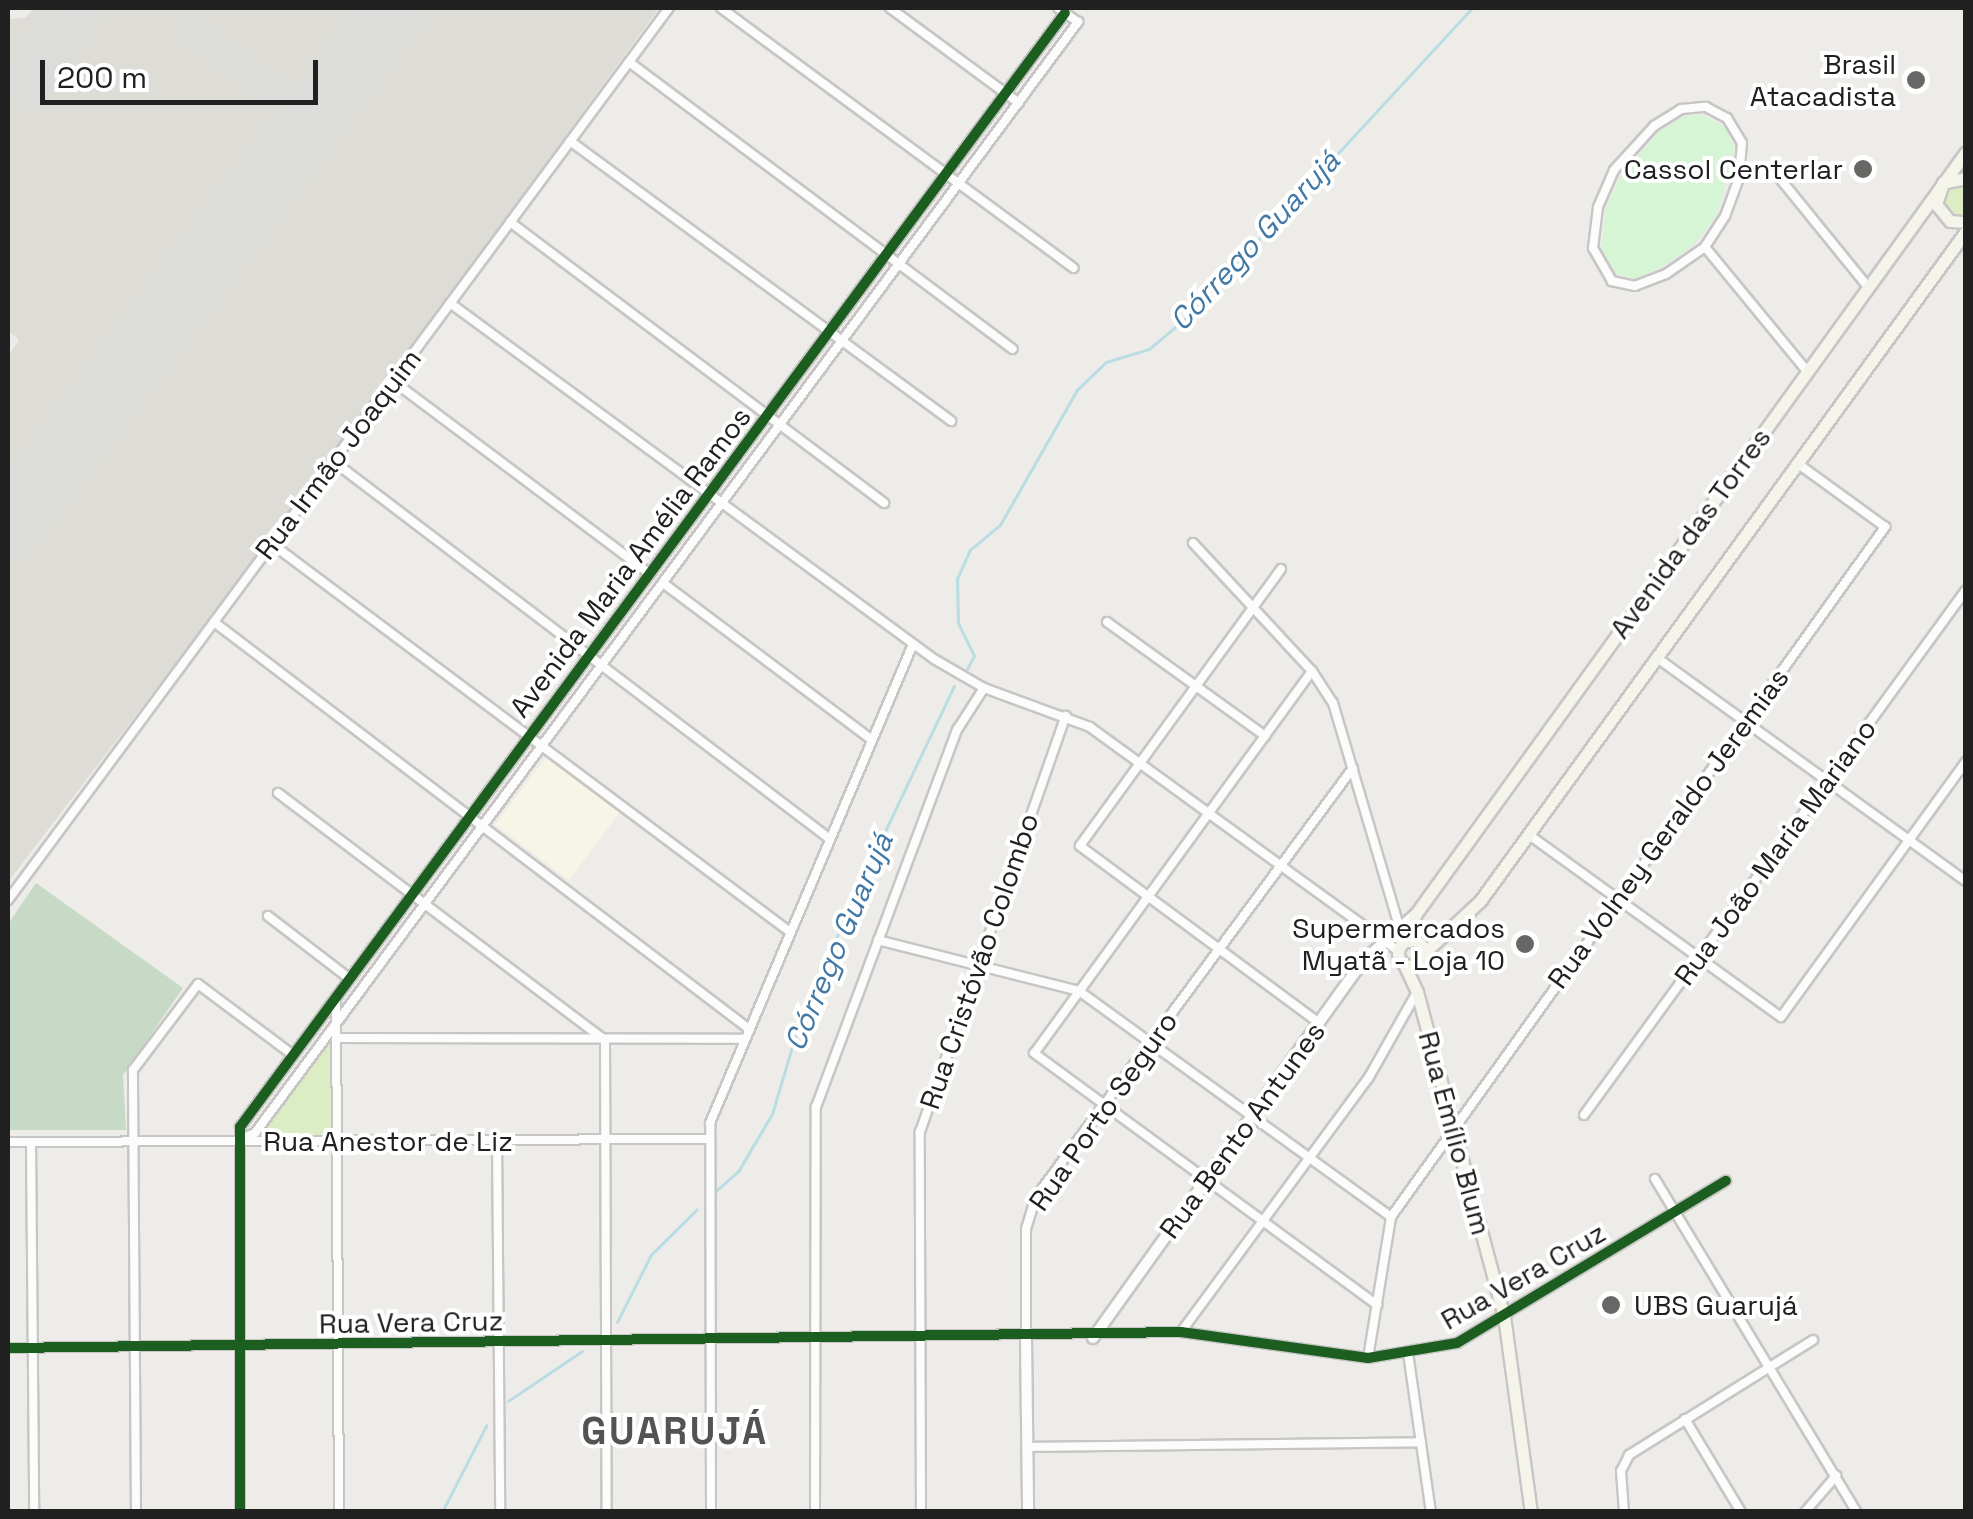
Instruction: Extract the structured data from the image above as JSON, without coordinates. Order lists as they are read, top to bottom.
{
  "streets": {
    "main road": ["Avenida das Torres", "Rua Emílio Blum"],
    "street": [
      "Rua Irmão Joaquim",
      "Avenida Maria Amélia Ramos",
      "Rua Volney Geraldo Jeremias",
      "Rua João Maria Mariano",
      "Rua Cristóvão Colombo",
      "Rua Porto Seguro",
      "Rua Bento Antunes",
      "Rua Anestor de Liz",
      "Rua Vera Cruz"
    ]
  },
  "crossings": [
    ["Avenida das Torres", "Rua Volney Geraldo Jeremias"],
    ["Avenida das Torres", "Rua Bento Antunes"],
    ["Avenida das Torres", "Rua Emílio Blum"],
    ["Avenida Maria Amélia Ramos", "Rua Anestor de Liz"],
    ["Rua Volney Geraldo Jeremias", "Rua Emílio Blum"],
    ["Rua Cristóvão Colombo", "Rua Vera Cruz"],
    ["Rua Porto Seguro", "Rua Vera Cruz"],
    ["Rua Bento Antunes", "Rua Vera Cruz"],
    ["Rua Emílio Blum", "Rua Vera Cruz"]
  ],
  "districts": ["GUARUJÁ"],
  "water": ["Córrego Guarujá"],
  "places": [
    "Brasil Atacadista",
    "Cassol Centerlar",
    "Supermercados Myatã - Loja 10",
    "UBS Guarujá"
  ],
  "scale_bar": "200 m"
}
